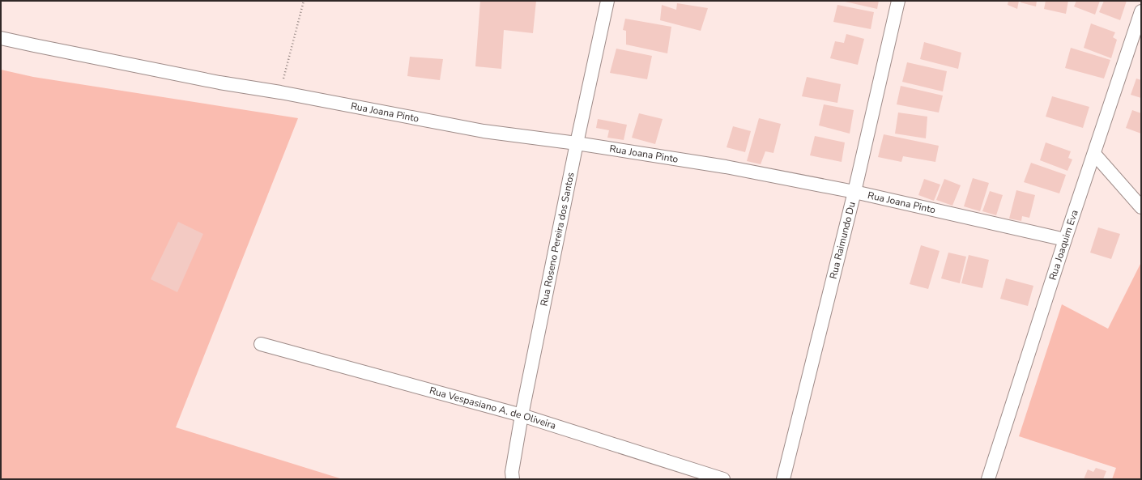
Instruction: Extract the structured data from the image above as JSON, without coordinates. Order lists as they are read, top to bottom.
{
  "streets": {
    "street": [
      "Rua Joana Pinto",
      "Rua Roseno Pereira dos Santos",
      "Rua Raimundo Du",
      "Rua Joaquim Eva",
      "Rua Vespasiano A. de Oliveira"
    ]
  },
  "crossings": [
    ["Rua Joana Pinto", "Rua Roseno Pereira dos Santos"],
    ["Rua Joana Pinto", "Rua Raimundo Du"],
    ["Rua Joana Pinto", "Rua Joaquim Eva"],
    ["Rua Roseno Pereira dos Santos", "Rua Vespasiano A. de Oliveira"]
  ]
}
